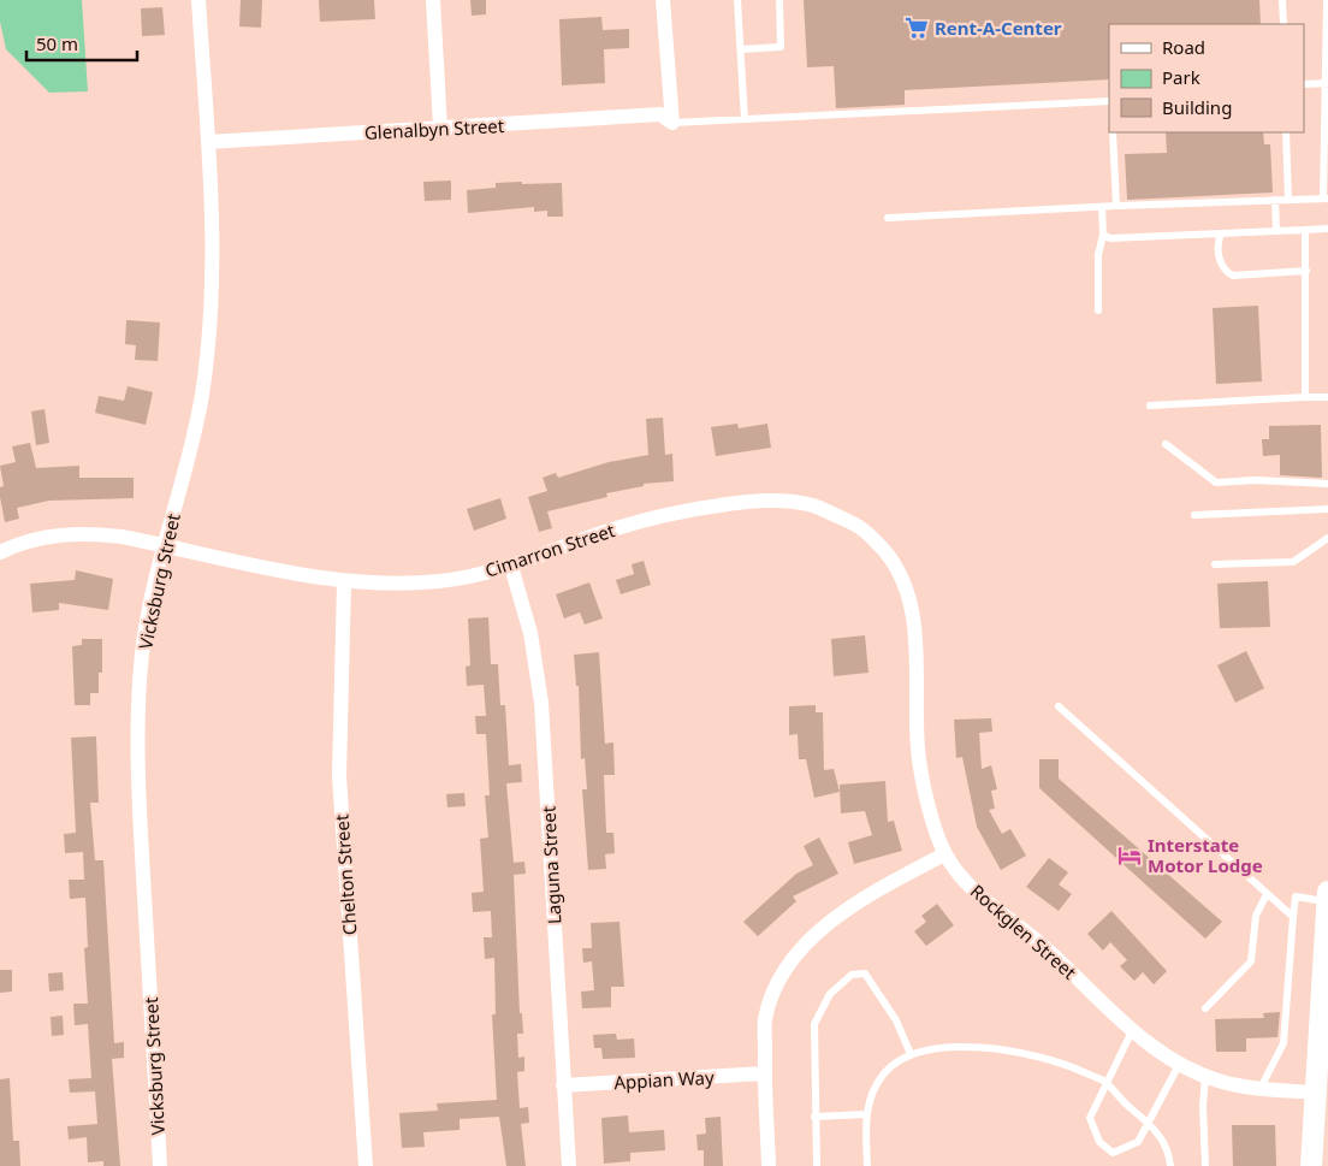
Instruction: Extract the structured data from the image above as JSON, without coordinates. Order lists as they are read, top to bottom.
{
  "streets": {
    "street": [
      "Glenalbyn Street",
      "Cimarron Street",
      "Vicksburg Street",
      "Laguna Street",
      "Chelton Street",
      "Rockglen Street",
      "Appian Way"
    ]
  },
  "crossings": [
    ["Glenalbyn Street", "Vicksburg Street"],
    ["Cimarron Street", "Vicksburg Street"],
    ["Cimarron Street", "Laguna Street"],
    ["Cimarron Street", "Chelton Street"],
    ["Cimarron Street", "Rockglen Street"],
    ["Laguna Street", "Appian Way"]
  ],
  "places": {
    "supermarket": ["Rent-A-Center"],
    "hotel": ["Interstate Motor Lodge"]
  },
  "legend": ["Road", "Park", "Building"],
  "scale_bar": "50 m"
}
